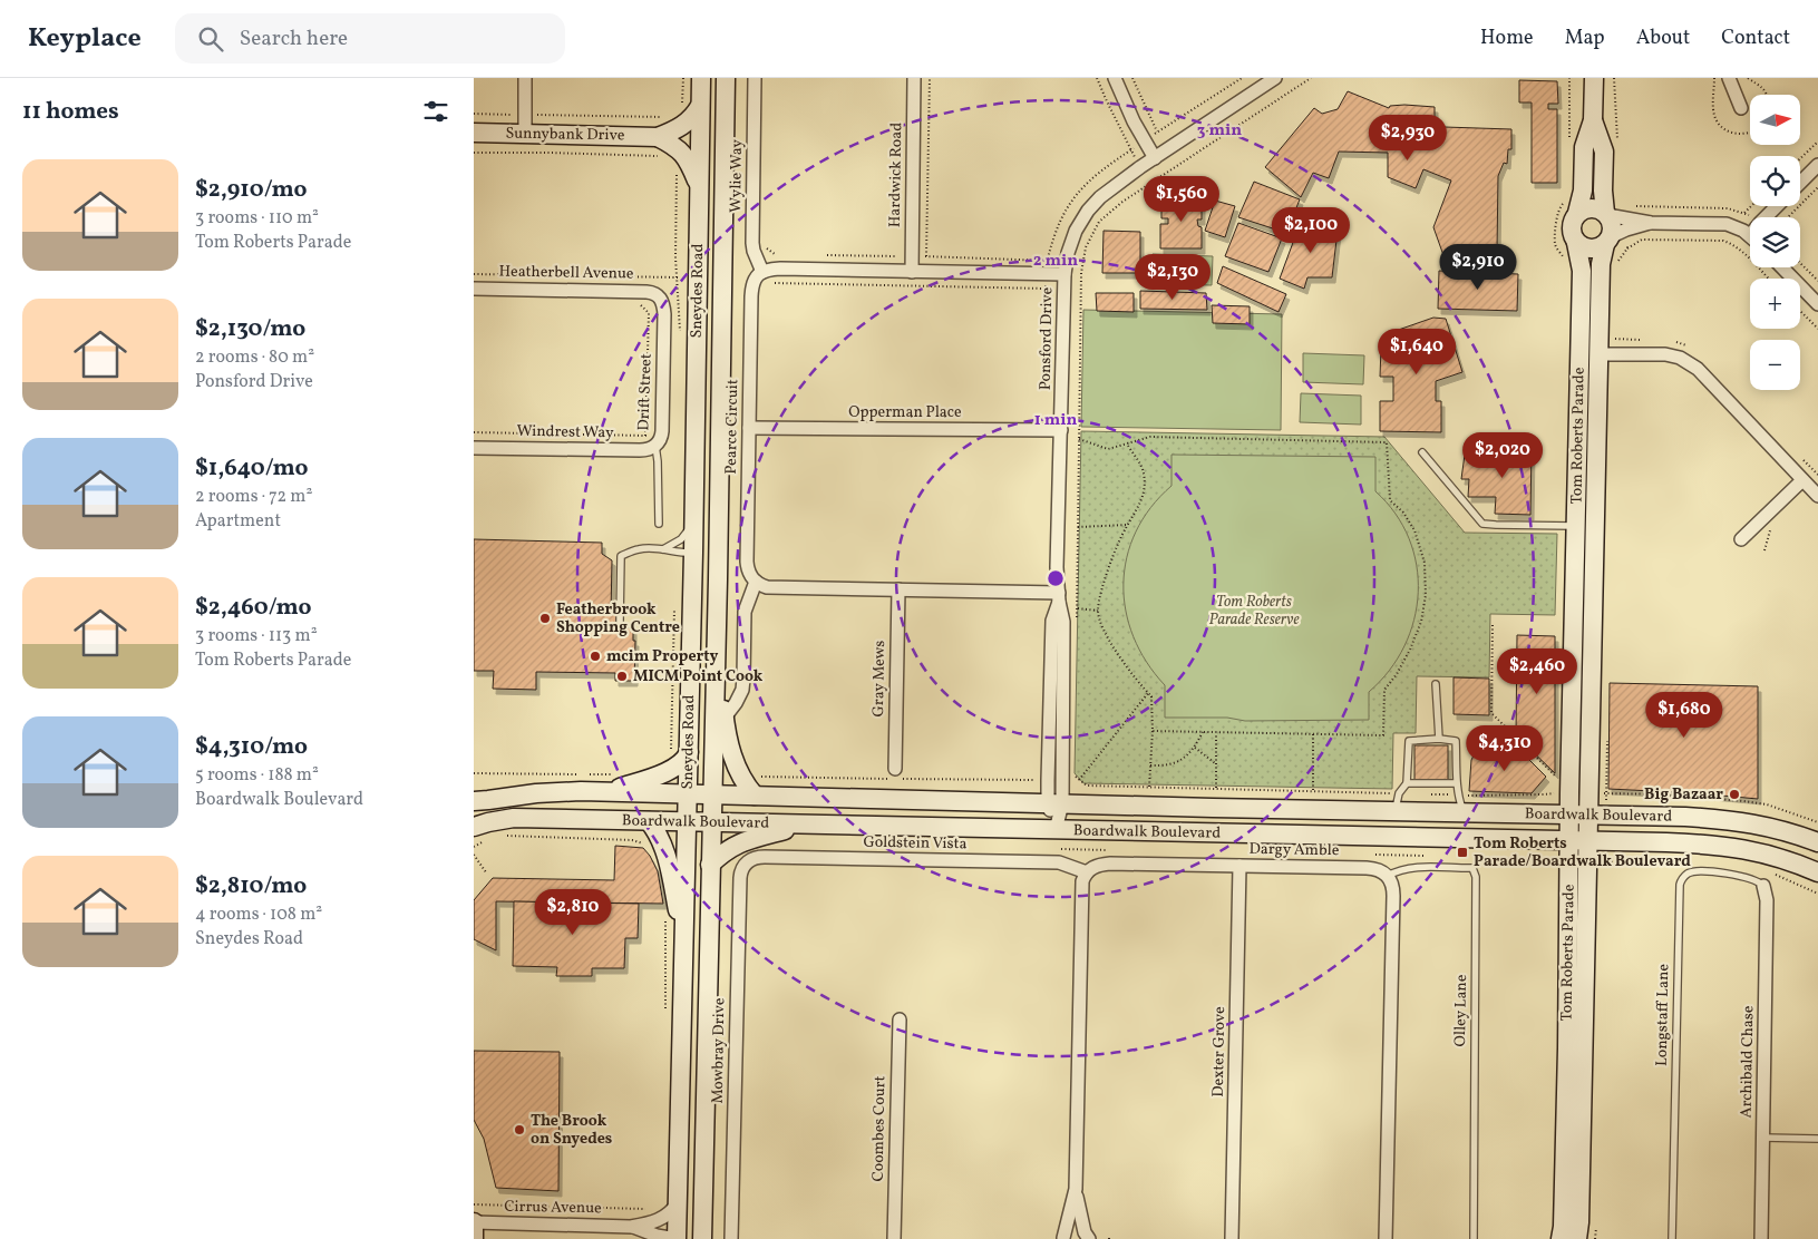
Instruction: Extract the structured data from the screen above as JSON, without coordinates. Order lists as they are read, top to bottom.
{
  "streets": {
    "main road": [
      "Sunnybank Drive",
      "Sneydes Road",
      "Tom Roberts Parade",
      "Boardwalk Boulevard"
    ],
    "street": [
      "Hardwick Road",
      "Wylie Way",
      "Heatherbell Avenue",
      "Ponsford Drive",
      "Drift Street",
      "Opperman Place",
      "Pearce Circuit",
      "Windrest Way",
      "Gray Mews",
      "Goldstein Vista",
      "Dargy Amble",
      "Mowbray Drive",
      "Dexter Grove",
      "Archibald Chase",
      "Coombes Court",
      "Cirrus Avenue"
    ],
    "lane": ["Olley Lane", "Longstaff Lane"]
  },
  "crossings": [
    ["Sunnybank Drive", "Sneydes Road"],
    ["Wylie Way", "Pearce Circuit"],
    ["Heatherbell Avenue", "Drift Street"],
    ["Sneydes Road", "Boardwalk Boulevard"],
    ["Sneydes Road", "Cirrus Avenue"],
    ["Ponsford Drive", "Opperman Place"],
    ["Ponsford Drive", "Boardwalk Boulevard"],
    ["Drift Street", "Windrest Way"],
    ["Opperman Place", "Pearce Circuit"],
    ["Tom Roberts Parade", "Boardwalk Boulevard"],
    ["Goldstein Vista", "Dargy Amble"],
    ["Goldstein Vista", "Mowbray Drive"],
    ["Dargy Amble", "Olley Lane"],
    ["Dargy Amble", "Dexter Grove"],
    ["Longstaff Lane", "Archibald Chase"]
  ],
  "parks": ["Tom Roberts Parade Reserve"],
  "places": {
    "other": [
      "Featherbrook Shopping Centre",
      "mcim Property",
      "MICM Point Cook",
      "Big Bazaar",
      "The Brook on Snyedes"
    ],
    "transit": ["Tom Roberts Parade/Boardwalk Boulevard"]
  },
  "north": "right",
  "page": {
    "header": "Keyplace",
    "search": "Search here",
    "nav": [
      "Home",
      "Map",
      "About",
      "Contact"
    ],
    "heading": "11 homes",
    "map_buttons": ["+", "−"],
    "price": [
      "$2,930",
      "$1,560",
      "$2,100",
      "$2,910",
      "$2,130",
      "$1,640",
      "$2,020",
      "$2,460",
      "$1,680",
      "$4,310",
      "$2,810"
    ],
    "list": [
      {
        "name": "$2,910/mo",
        "note": "3 rooms · 110 m² · Tom Roberts Parade"
      },
      {
        "name": "$2,130/mo",
        "note": "2 rooms · 80 m² · Ponsford Drive"
      },
      {
        "name": "$1,640/mo",
        "note": "2 rooms · 72 m² · Apartment"
      },
      {
        "name": "$2,460/mo",
        "note": "3 rooms · 113 m² · Tom Roberts Parade"
      },
      {
        "name": "$4,310/mo",
        "note": "5 rooms · 188 m² · Boardwalk Boulevard"
      },
      {
        "name": "$2,810/mo",
        "note": "4 rooms · 108 m² · Sneydes Road"
      }
    ]
  },
  "rings": ["3 min", "2 min", "1 min"]
}
